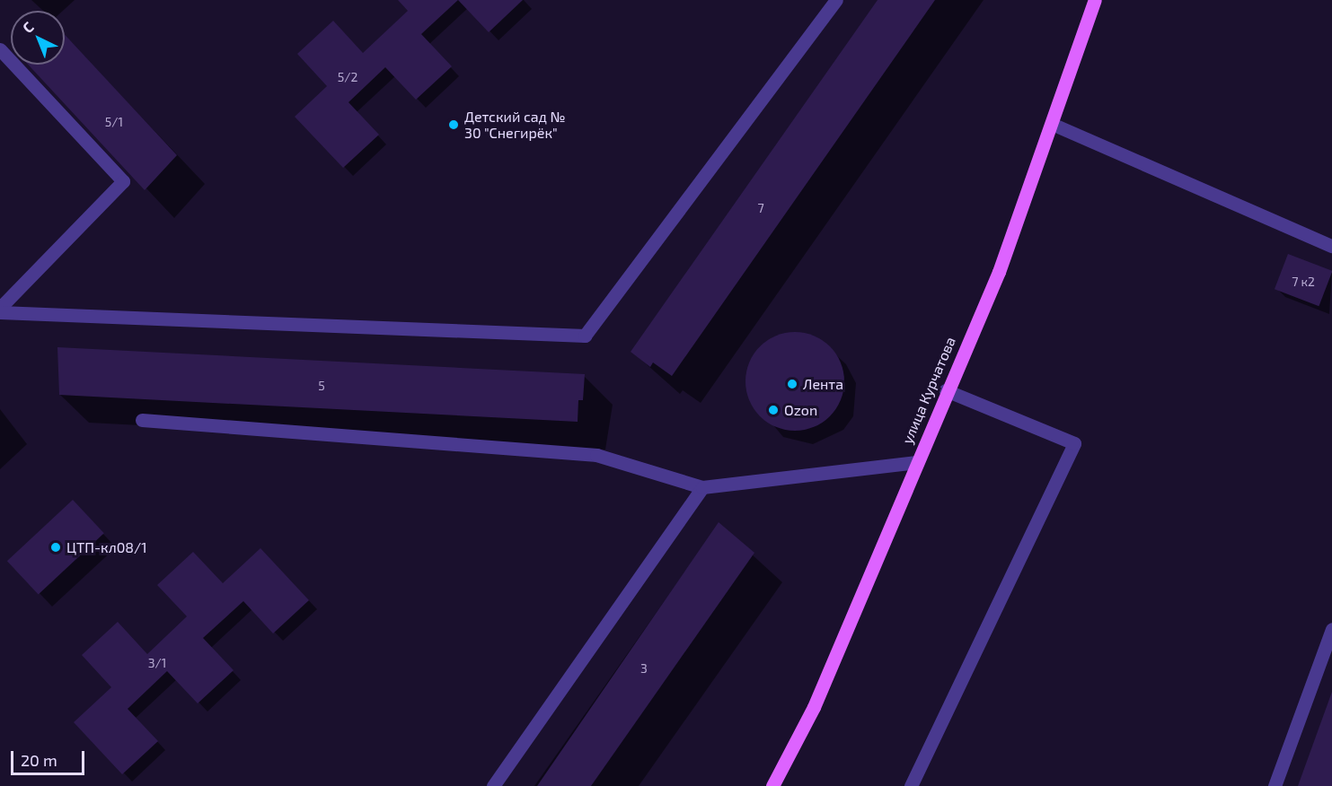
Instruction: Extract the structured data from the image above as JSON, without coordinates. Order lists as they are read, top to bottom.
{
  "streets": {
    "main road": ["улица Курчатова"]
  },
  "places": [
    "Детский сад № 30 \"Снегирёк\"",
    "Лента",
    "Ozon",
    "ЦТП-кл08/1"
  ],
  "house_numbers": [
    "5/2",
    "5/1",
    "7",
    "7 к2",
    "5",
    "3/1",
    "3"
  ],
  "scale_bar": "20 m",
  "north": "top left"
}
